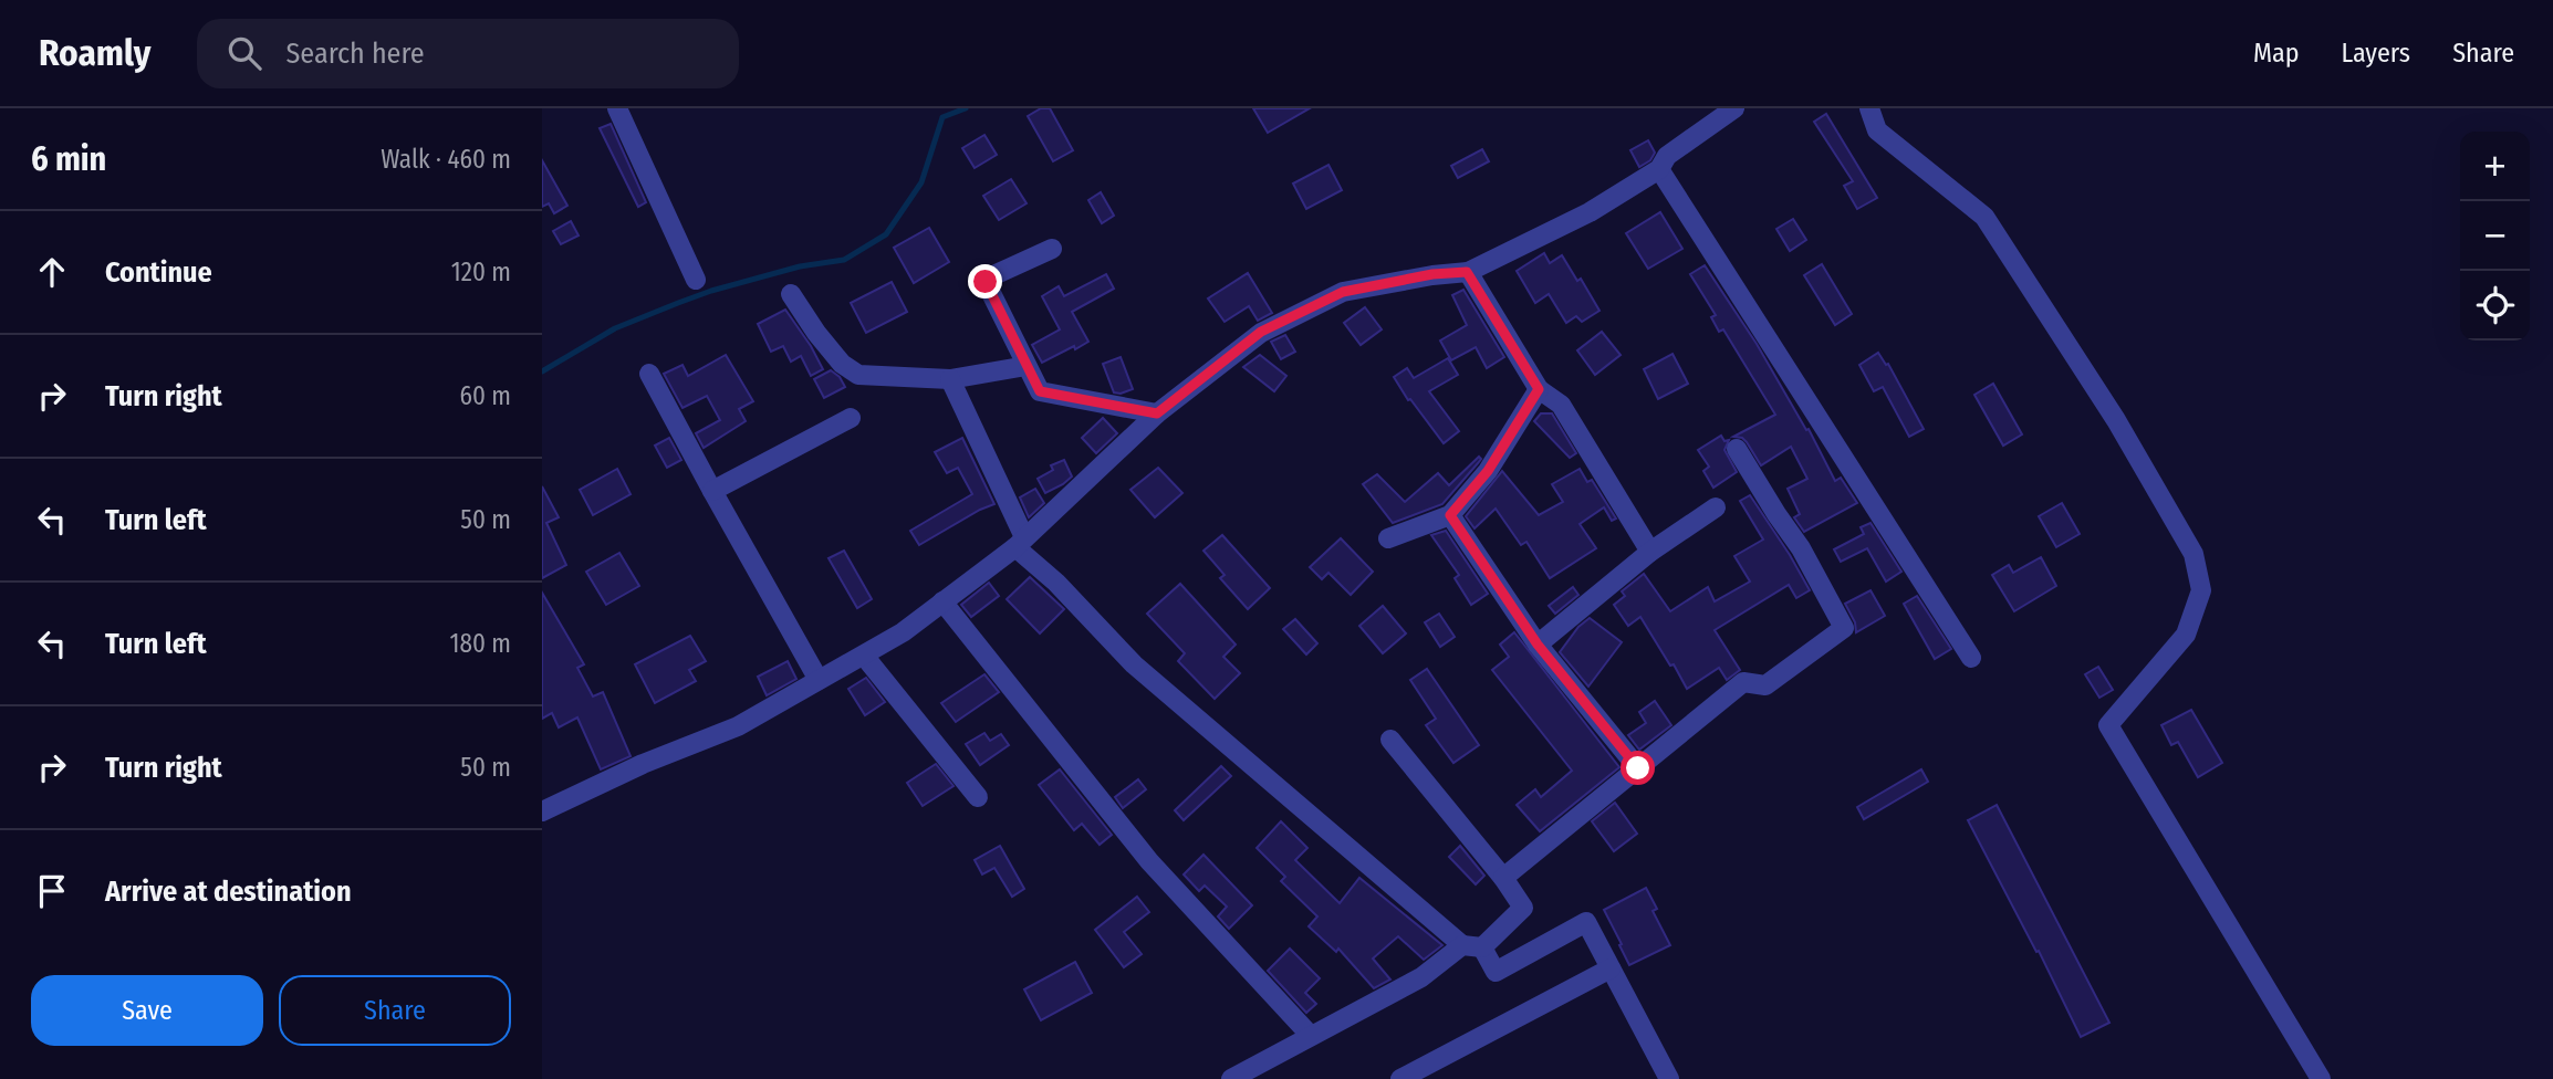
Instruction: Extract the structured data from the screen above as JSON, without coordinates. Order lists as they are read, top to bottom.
{
  "page": {
    "header": "Roamly",
    "search": "Search here",
    "nav": ["Map", "Layers", "Share"],
    "heading": ["6 min", "Walk · 460 m"],
    "map_buttons": ["+", "−"],
    "list": [
      ["Continue", "120 m"],
      ["Turn right", "60 m"],
      ["Turn left", "50 m"],
      ["Turn left", "180 m"],
      ["Turn right", "50 m"],
      "Arrive at destination"
    ],
    "buttons": ["Save", "Share"]
  }
}
